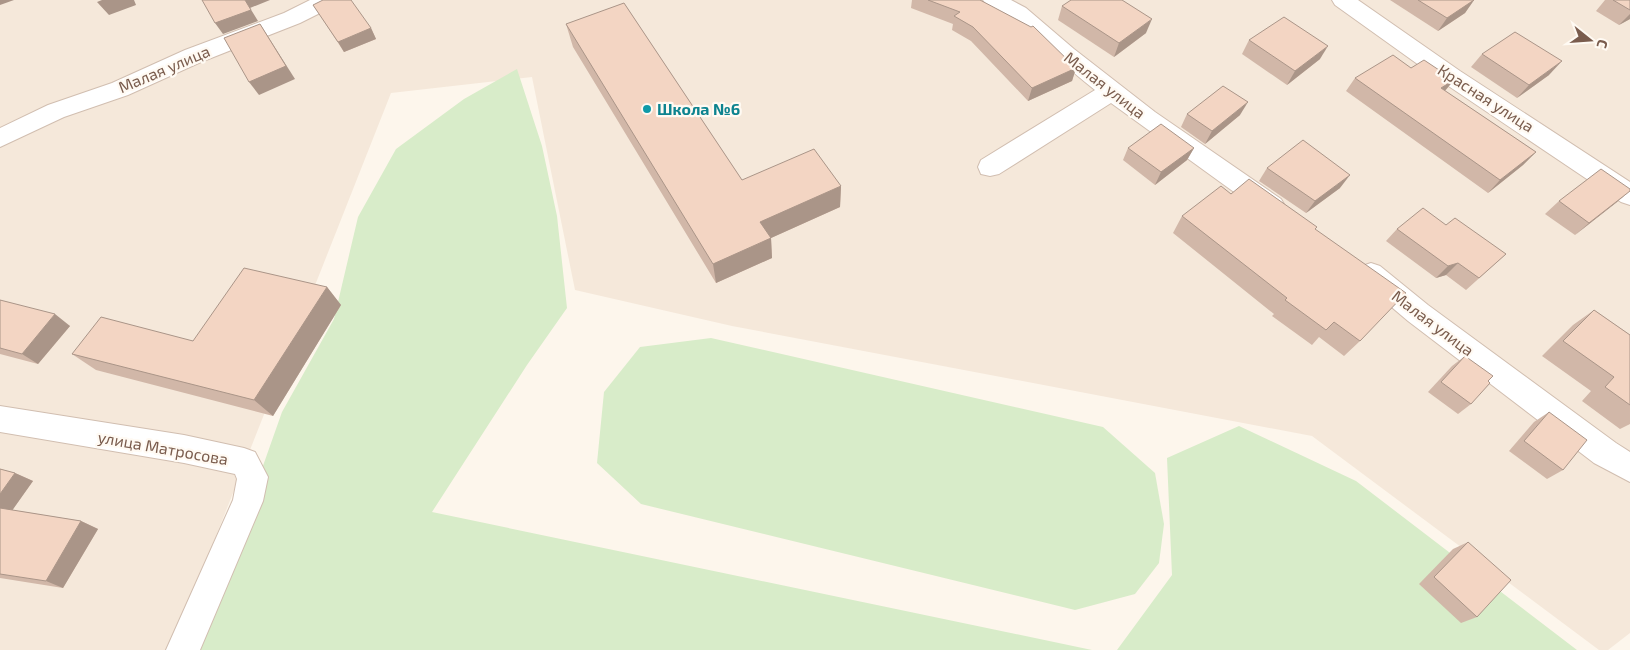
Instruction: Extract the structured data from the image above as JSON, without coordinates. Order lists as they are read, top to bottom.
{
  "streets": {
    "street": ["Малая улица", "Красная улица", "улица Матросова"]
  },
  "places": ["Школа №6"],
  "north": "right"
}
